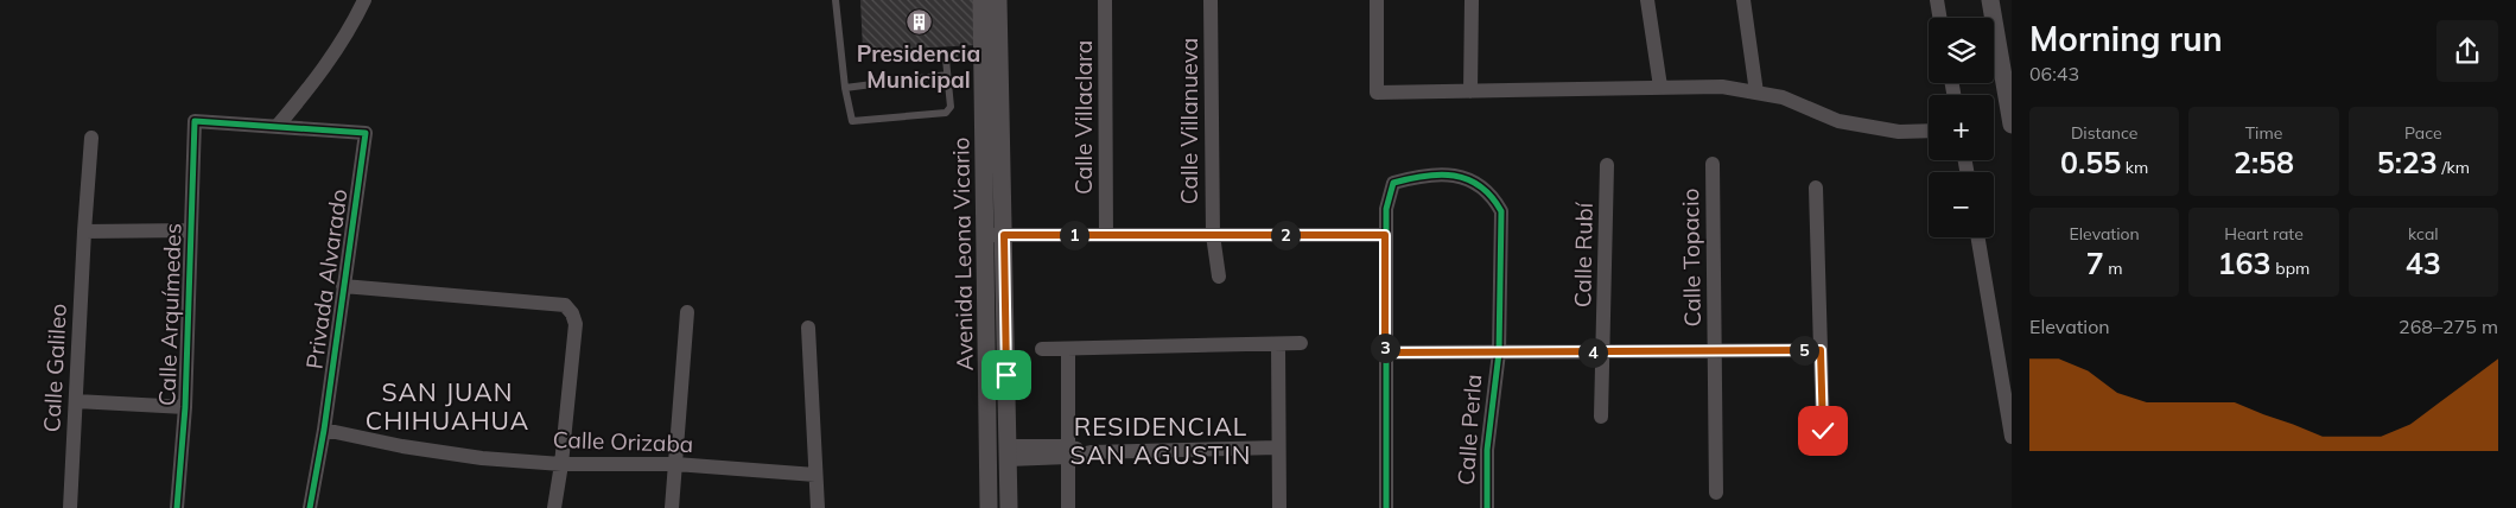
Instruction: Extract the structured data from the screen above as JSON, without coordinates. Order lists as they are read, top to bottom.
{
  "streets": {
    "street": [
      "Calle Villaclara",
      "Calle Villanueva",
      "Avenida Leona Vicario",
      "Calle Rubí",
      "Calle Topacio",
      "Privada Alvarado",
      "Calle Arquímedes",
      "Calle Galileo",
      "Calle Perla",
      "Calle Orizaba"
    ]
  },
  "crossings": [
    ["Privada Alvarado", "Calle Arquímedes"],
    ["Privada Alvarado", "Calle Orizaba"]
  ],
  "districts": ["SAN JUAN CHIHUAHUA", "RESIDENCIAL SAN AGUSTIN"],
  "places": {
    "building": ["Presidencia Municipal"]
  },
  "page": {
    "heading": ["Morning run", "06:43"],
    "map_buttons": ["+", "−"],
    "stats": [
      ["Distance", "0.55 km"],
      ["Time", "2:58"],
      ["Pace", "5:23 /km"],
      ["Elevation", "7 m"],
      ["Heart rate", "163 bpm"],
      ["kcal", "43"]
    ],
    "pins": [
      "1",
      "2",
      "3",
      "5",
      "4"
    ],
    "chart": ["Elevation", "268–275 m"]
  }
}
